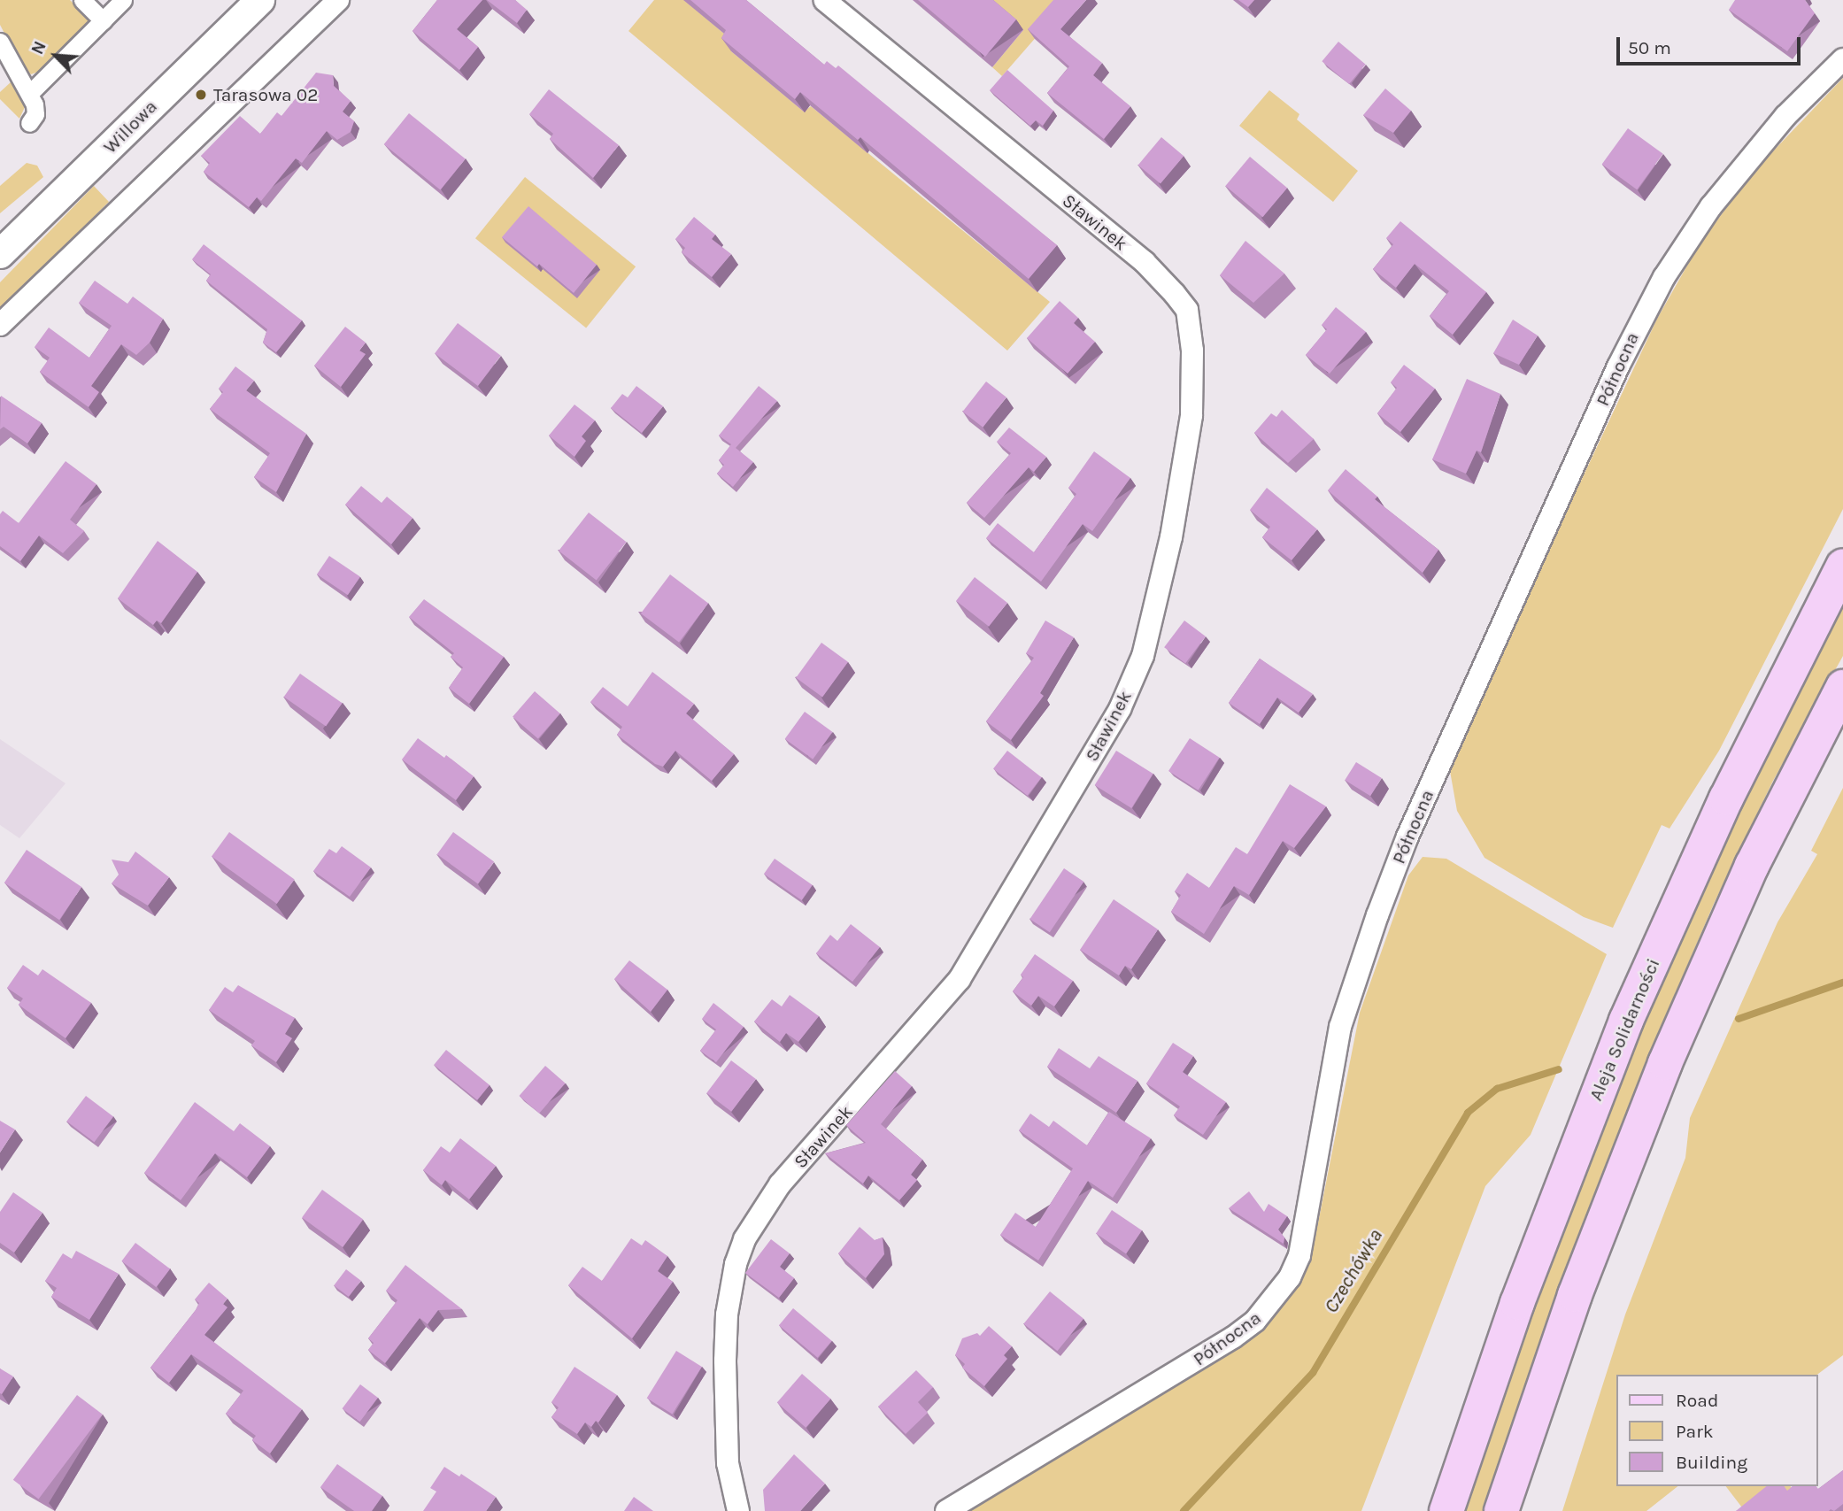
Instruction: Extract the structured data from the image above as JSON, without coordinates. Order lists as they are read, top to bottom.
{
  "streets": {
    "main road": ["Aleja Solidarności"],
    "street": ["Willowa", "Sławinek", "Północna"]
  },
  "water": ["Czechówka"],
  "places": ["Tarasowa 02"],
  "legend": ["Road", "Park", "Building"],
  "scale_bar": "50 m",
  "north": "top left"
}
